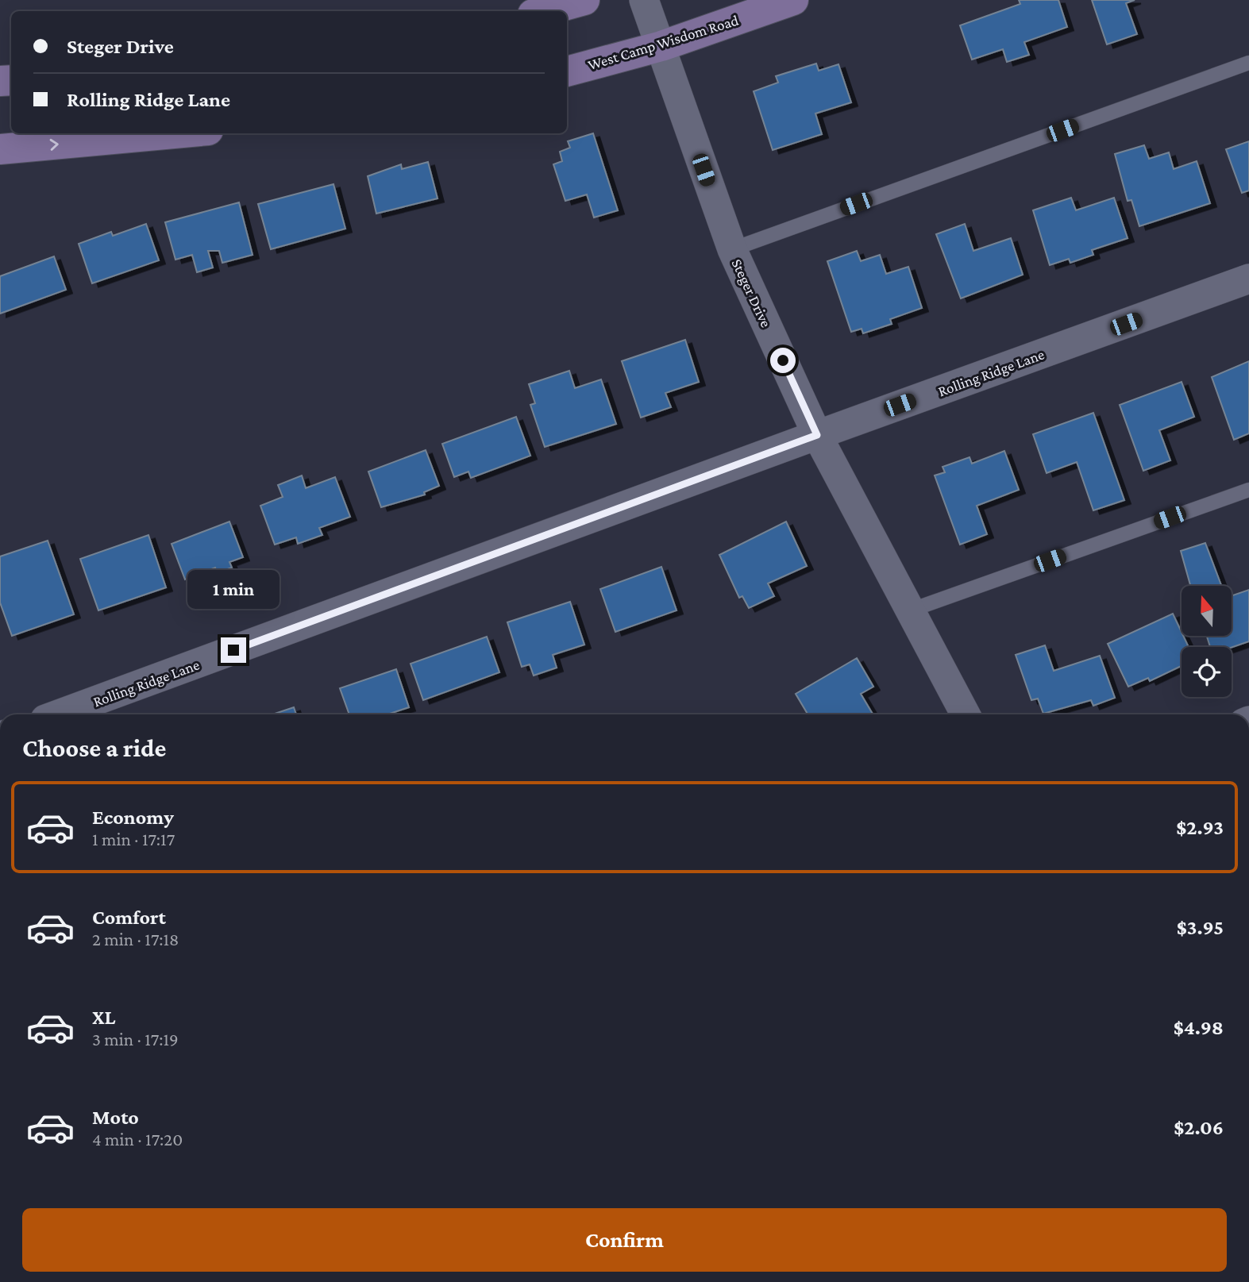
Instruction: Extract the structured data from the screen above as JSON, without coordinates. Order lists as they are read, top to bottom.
{
  "streets": {
    "main road": ["West Camp Wisdom Road"],
    "street": ["Steger Drive", "Rolling Ridge Lane"]
  },
  "crossings": [
    ["West Camp Wisdom Road", "Steger Drive"],
    ["Steger Drive", "Rolling Ridge Lane"]
  ],
  "north": "top",
  "page": {
    "banner": ["Steger Drive", "Rolling Ridge Lane"],
    "bubble": "1 min",
    "heading": "Choose a ride",
    "list": [
      {
        "name": "Economy",
        "note": "1 min · 17:17",
        "value": "$2.93"
      },
      {
        "name": "Comfort",
        "note": "2 min · 17:18",
        "value": "$3.95"
      },
      {
        "name": "XL",
        "note": "3 min · 17:19",
        "value": "$4.98"
      },
      {
        "name": "Moto",
        "note": "4 min · 17:20",
        "value": "$2.06"
      }
    ],
    "buttons": "Confirm"
  }
}
